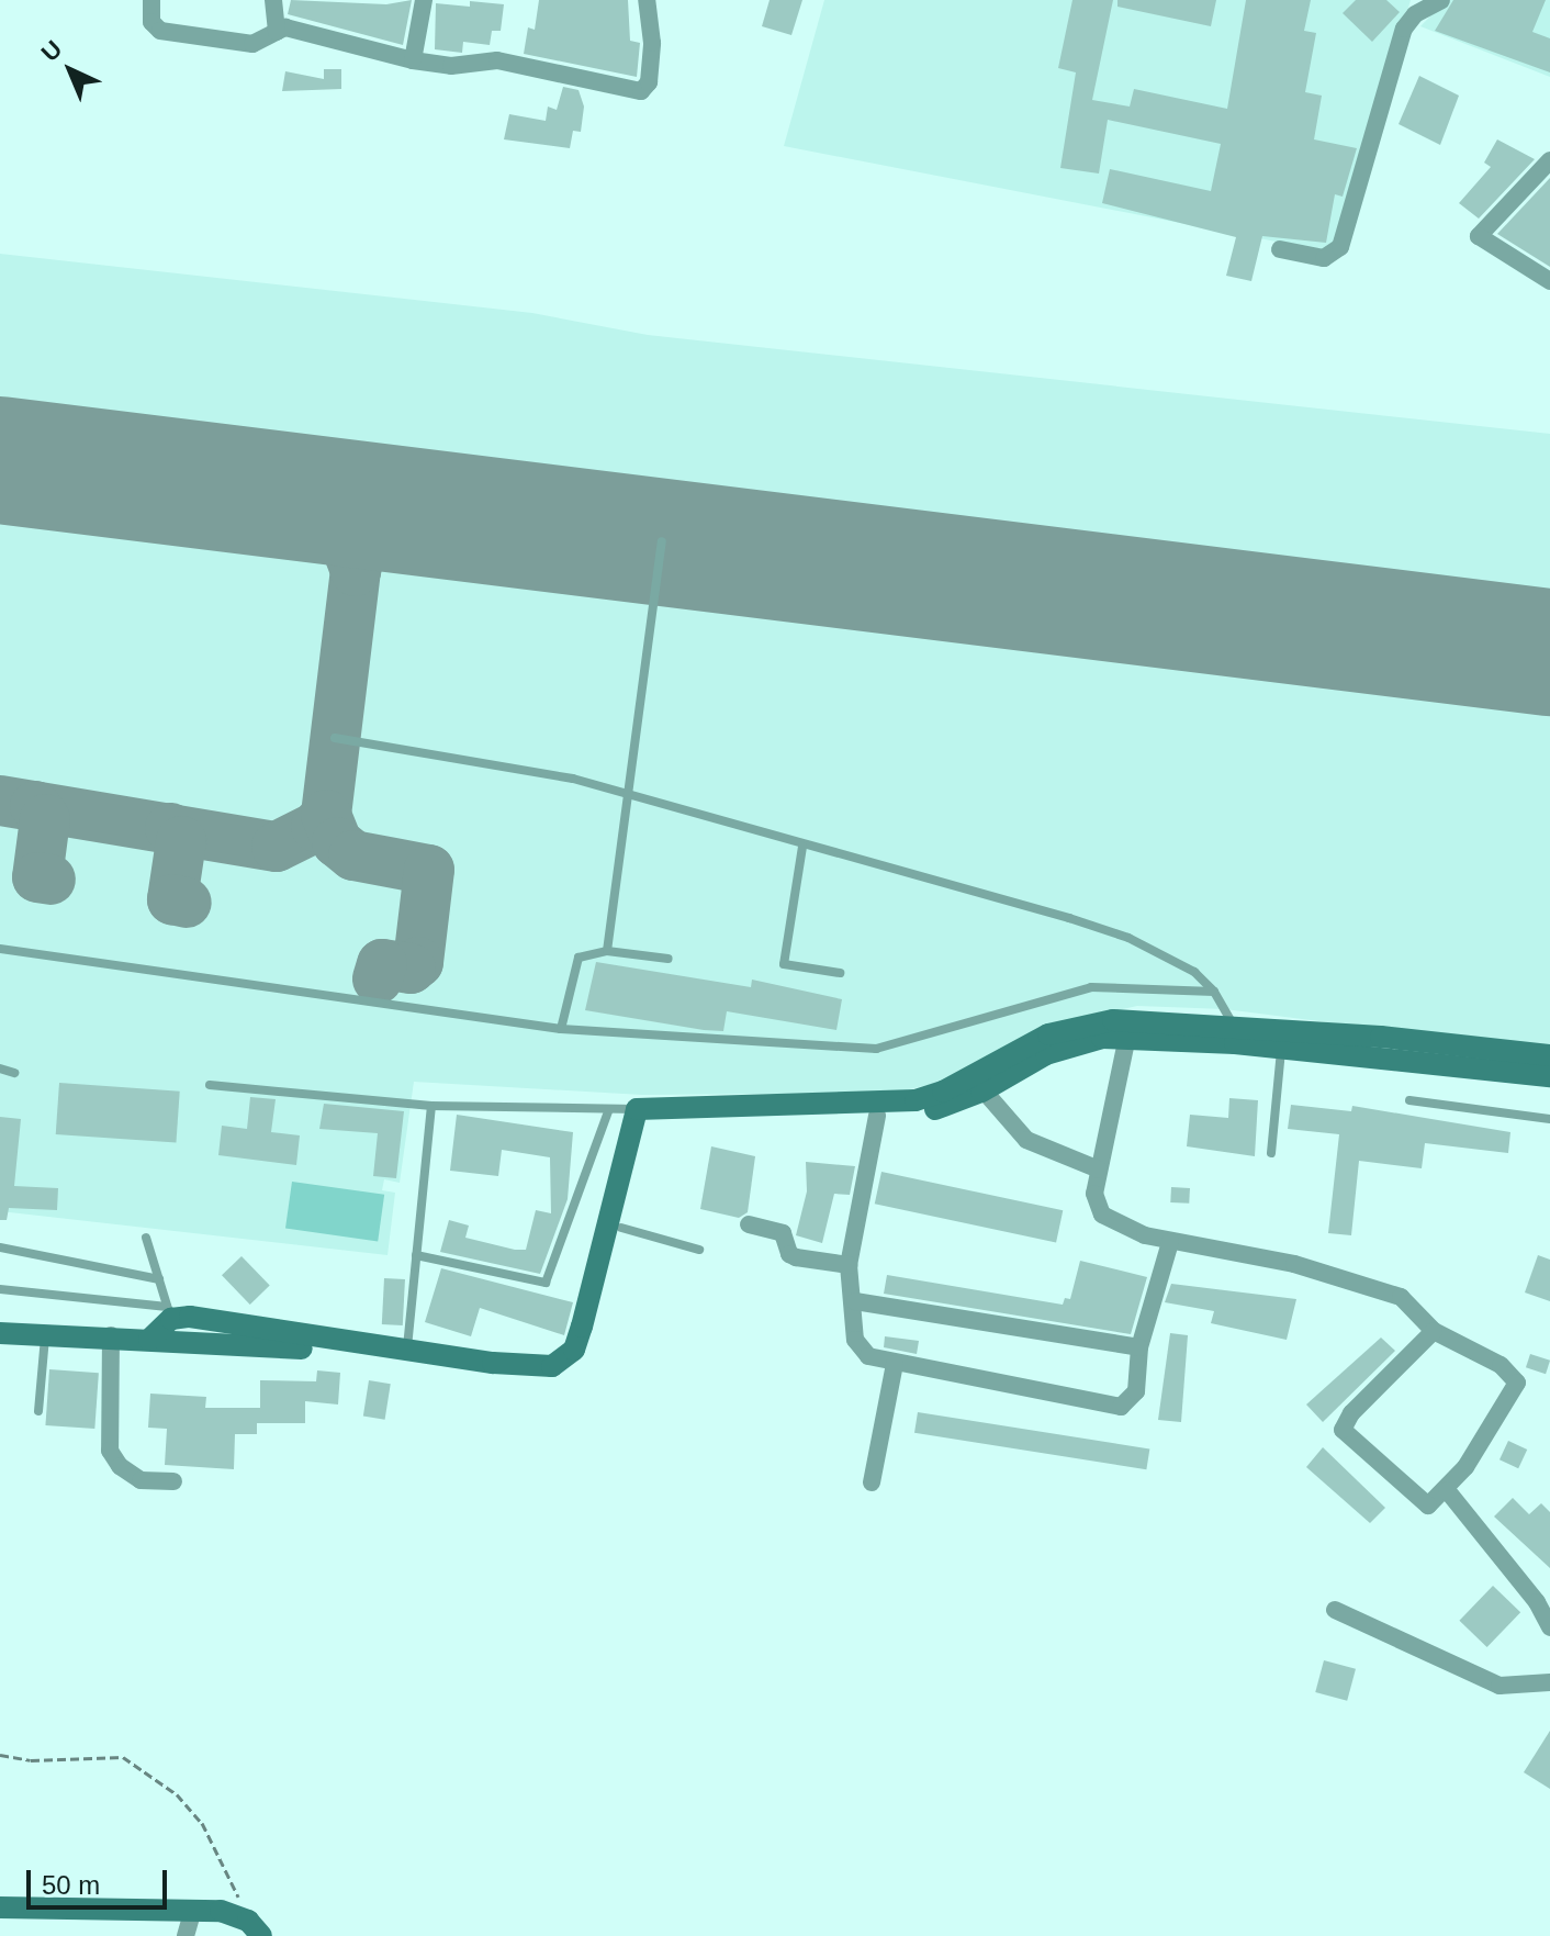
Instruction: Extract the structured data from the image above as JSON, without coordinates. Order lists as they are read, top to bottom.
{
  "scale_bar": "50 m",
  "north": "top left"
}
